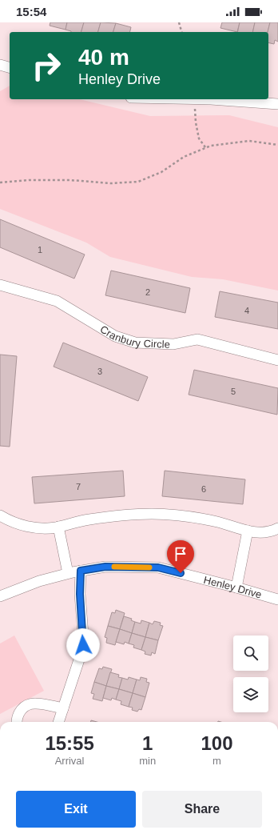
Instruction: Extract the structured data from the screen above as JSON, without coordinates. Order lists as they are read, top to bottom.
{
  "streets": {
    "street": ["Cranbury Circle", "Henley Drive"]
  },
  "house_numbers": [
    "1",
    "2",
    "4",
    "3",
    "5",
    "7",
    "6"
  ],
  "page": {
    "status": "15:54",
    "turn": ["40 m", "Henley Drive"],
    "eta": [
      "15:55",
      "Arrival",
      "1",
      "min",
      "100",
      "m"
    ],
    "buttons": ["Exit", "Share"]
  }
}
